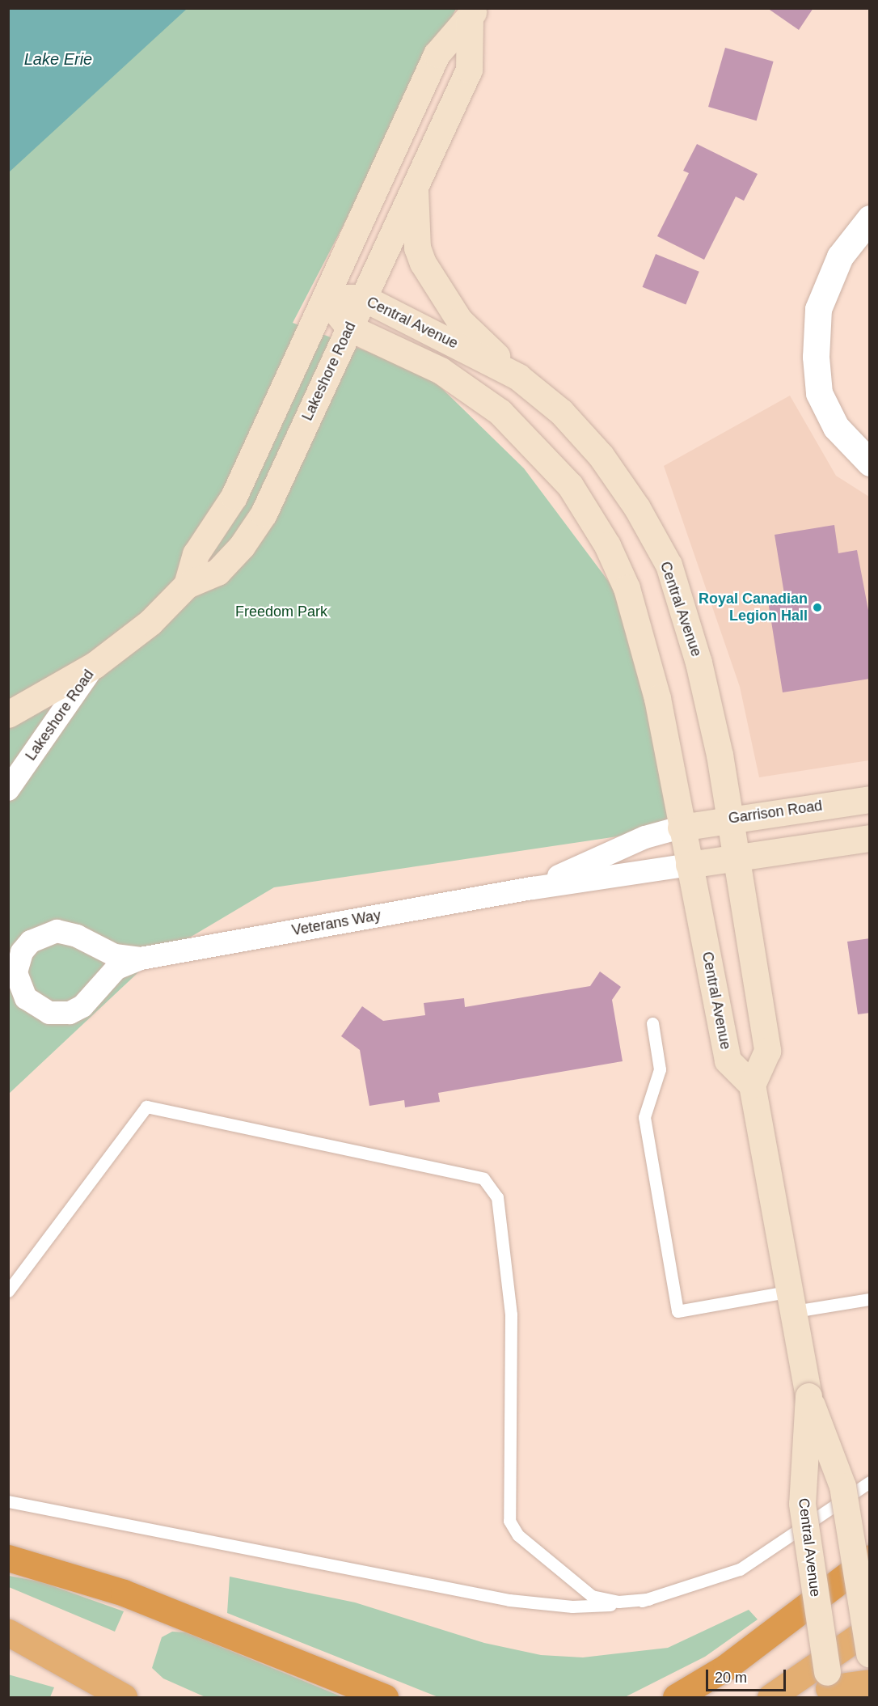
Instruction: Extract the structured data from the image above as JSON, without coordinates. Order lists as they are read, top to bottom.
{
  "streets": {
    "main road": ["Central Avenue", "Lakeshore Road", "Garrison Road"],
    "street": ["Veterans Way"]
  },
  "crossings": [
    ["Central Avenue", "Lakeshore Road"],
    ["Central Avenue", "Garrison Road"],
    ["Central Avenue", "Veterans Way"],
    ["Garrison Road", "Veterans Way"]
  ],
  "water": ["Lake Erie"],
  "parks": ["Freedom Park"],
  "places": ["Royal Canadian Legion Hall"],
  "scale_bar": "20 m"
}
